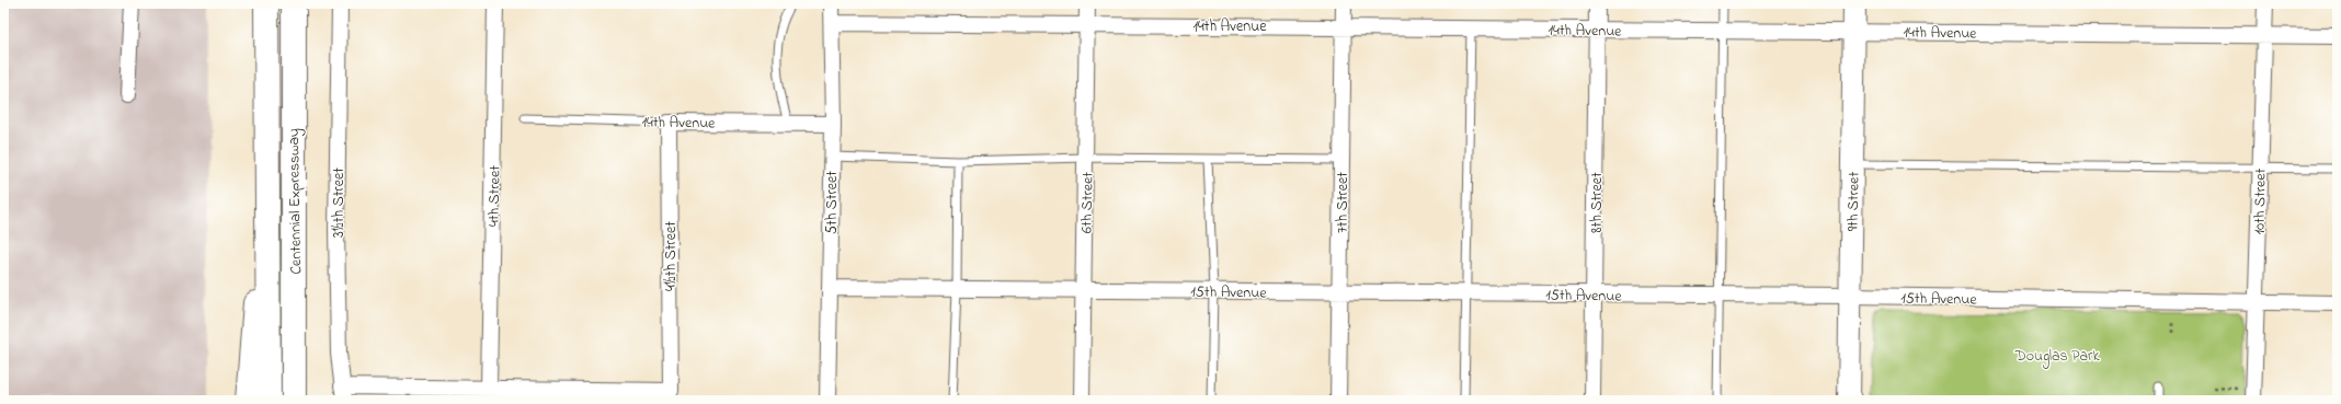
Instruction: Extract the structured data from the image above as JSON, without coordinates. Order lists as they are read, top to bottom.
{
  "streets": {
    "highway": ["Centennial Expressway"],
    "street": [
      "14th Avenue",
      "4th Street",
      "9th Street",
      "10th Street",
      "3½th Street",
      "5th Street",
      "6th Street",
      "7th Street",
      "8th Street",
      "4½th Street",
      "15th Avenue"
    ]
  },
  "crossings": [
    ["14th Avenue", "9th Street"],
    ["14th Avenue", "10th Street"],
    ["14th Avenue", "5th Street"],
    ["14th Avenue", "6th Street"],
    ["14th Avenue", "7th Street"],
    ["14th Avenue", "8th Street"],
    ["14th Avenue", "4½th Street"],
    ["4th Street", "4½th Street"],
    ["9th Street", "15th Avenue"],
    ["10th Street", "15th Avenue"],
    ["5th Street", "15th Avenue"],
    ["6th Street", "15th Avenue"],
    ["7th Street", "15th Avenue"],
    ["8th Street", "15th Avenue"]
  ],
  "parks": ["Douglas Park"]
}
